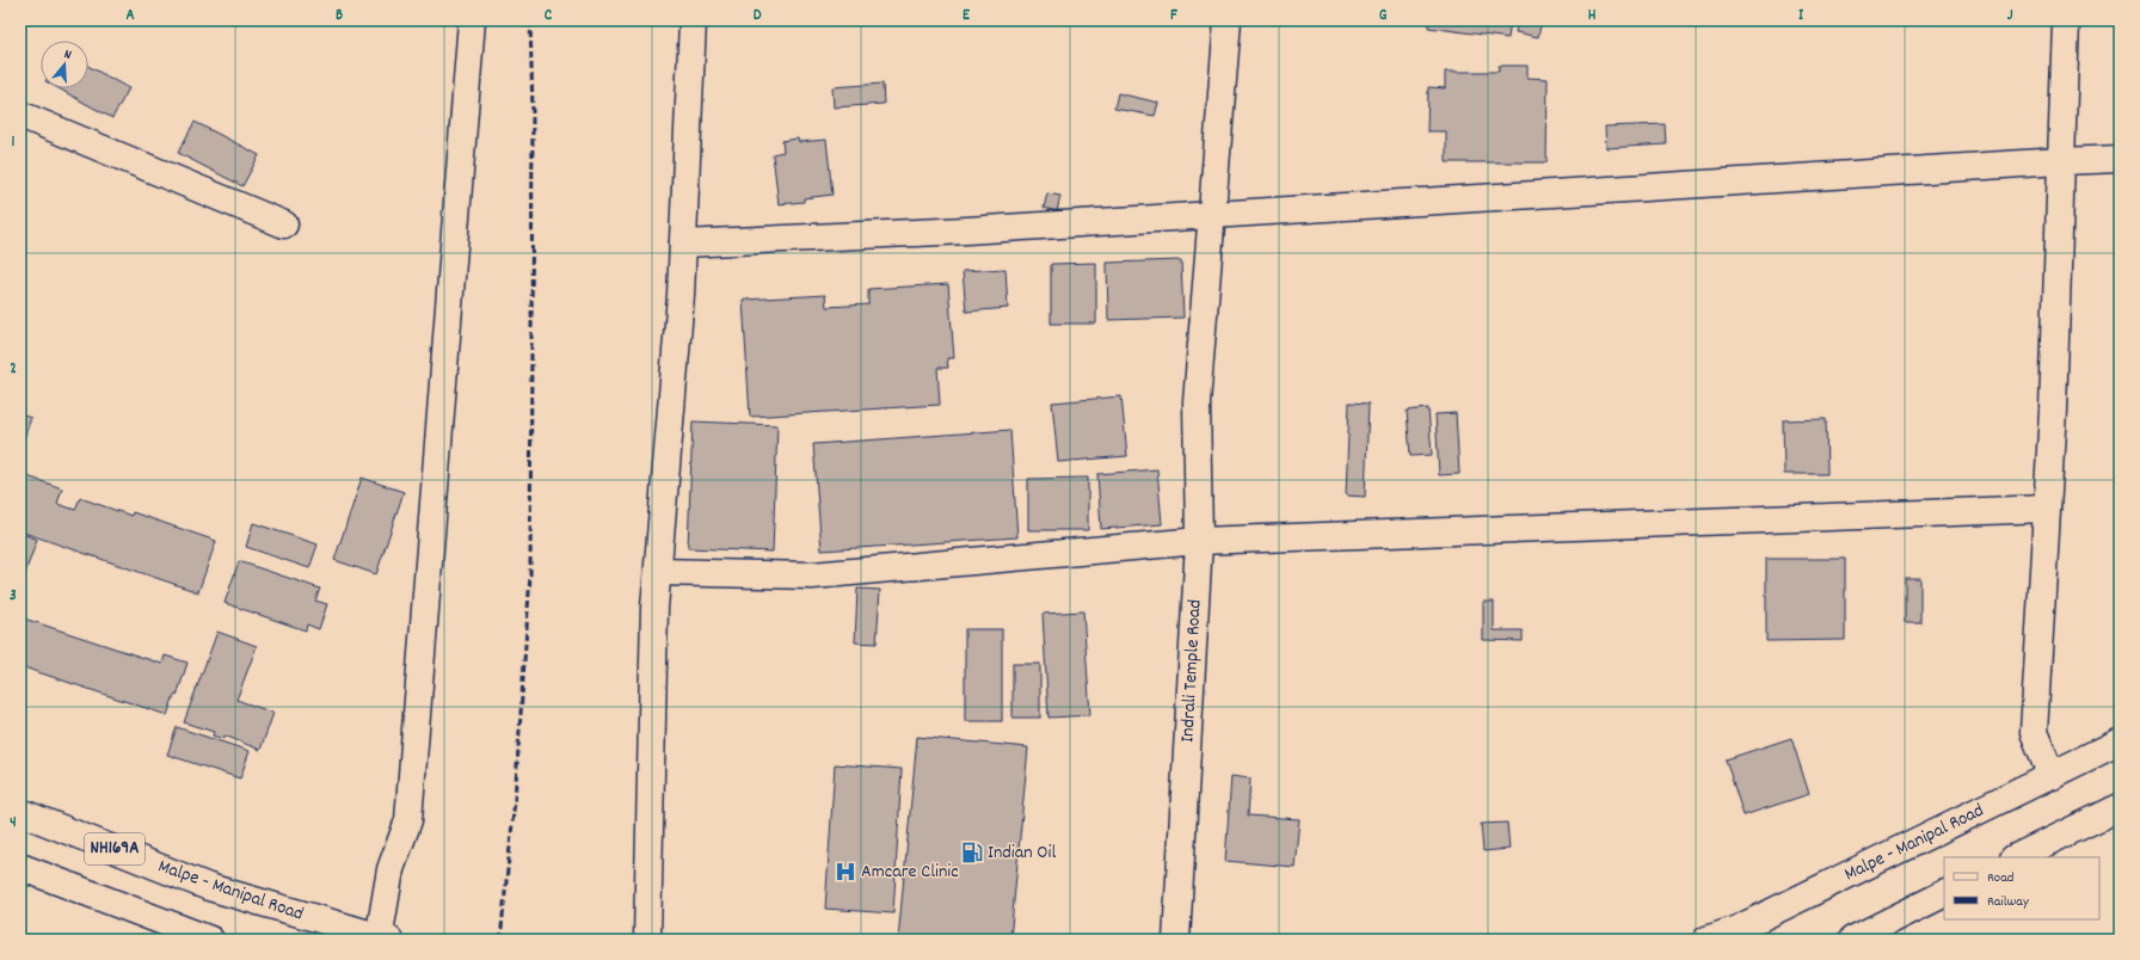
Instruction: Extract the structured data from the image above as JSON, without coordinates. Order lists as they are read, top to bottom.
{
  "streets": {
    "main road": ["Indrali Temple Road", "Malpe - Manipal Road", "NH169A"]
  },
  "places": {
    "fuel station": ["Indian Oil"],
    "hospital": ["Amcare Clinic"]
  },
  "legend": ["Road", "Railway"],
  "north": "top",
  "grid": {
    "columns": [
      "A",
      "B",
      "C",
      "D",
      "E",
      "F",
      "G",
      "H",
      "I",
      "J"
    ],
    "rows": [
      "1",
      "2",
      "3",
      "4"
    ]
  }
}
